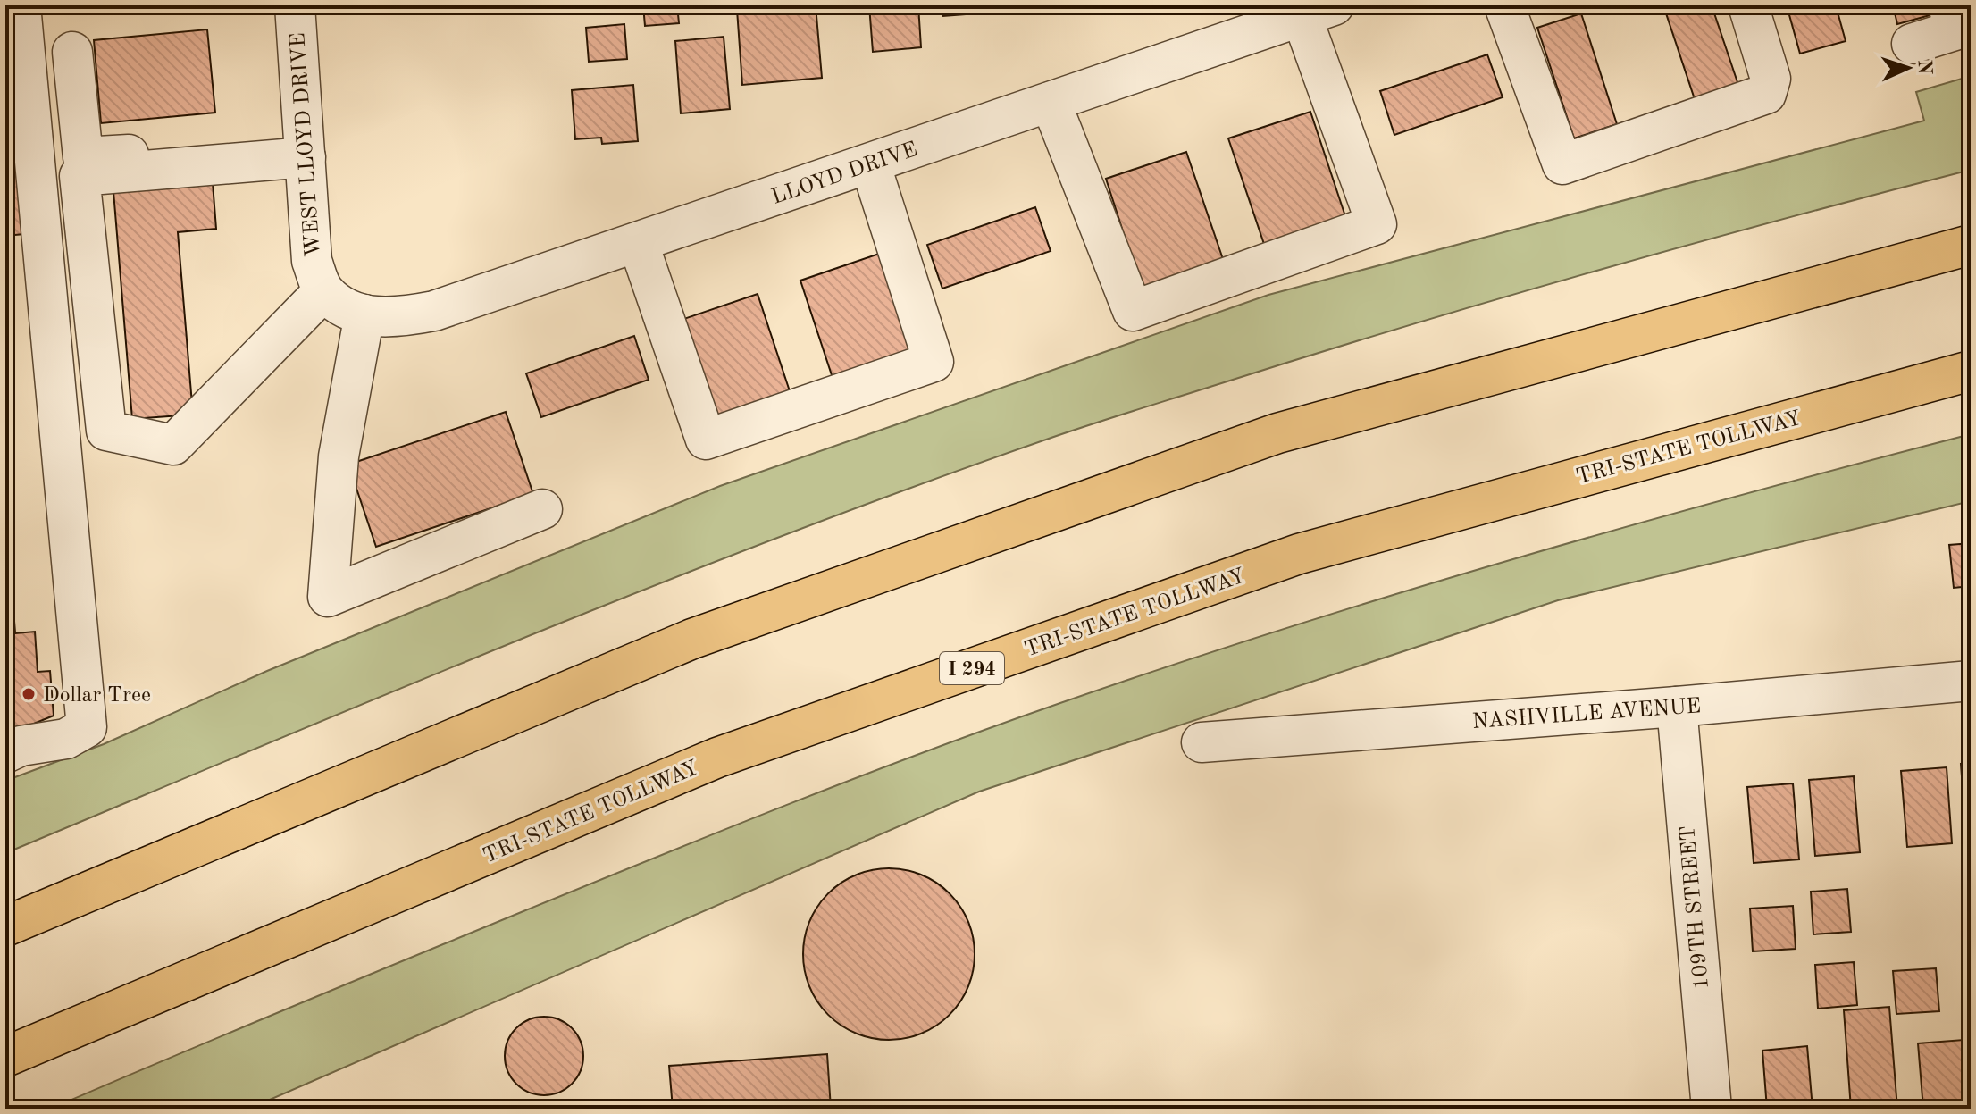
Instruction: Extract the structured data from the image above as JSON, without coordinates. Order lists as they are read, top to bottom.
{
  "streets": {
    "highway": ["TRI-STATE TOLLWAY", "I 294"],
    "street": [
      "WEST LLOYD DRIVE",
      "LLOYD DRIVE",
      "NASHVILLE AVENUE",
      "109TH STREET"
    ]
  },
  "crossings": [
    ["WEST LLOYD DRIVE", "LLOYD DRIVE"],
    ["NASHVILLE AVENUE", "109TH STREET"]
  ],
  "places": ["Dollar Tree"],
  "north": "right"
}
